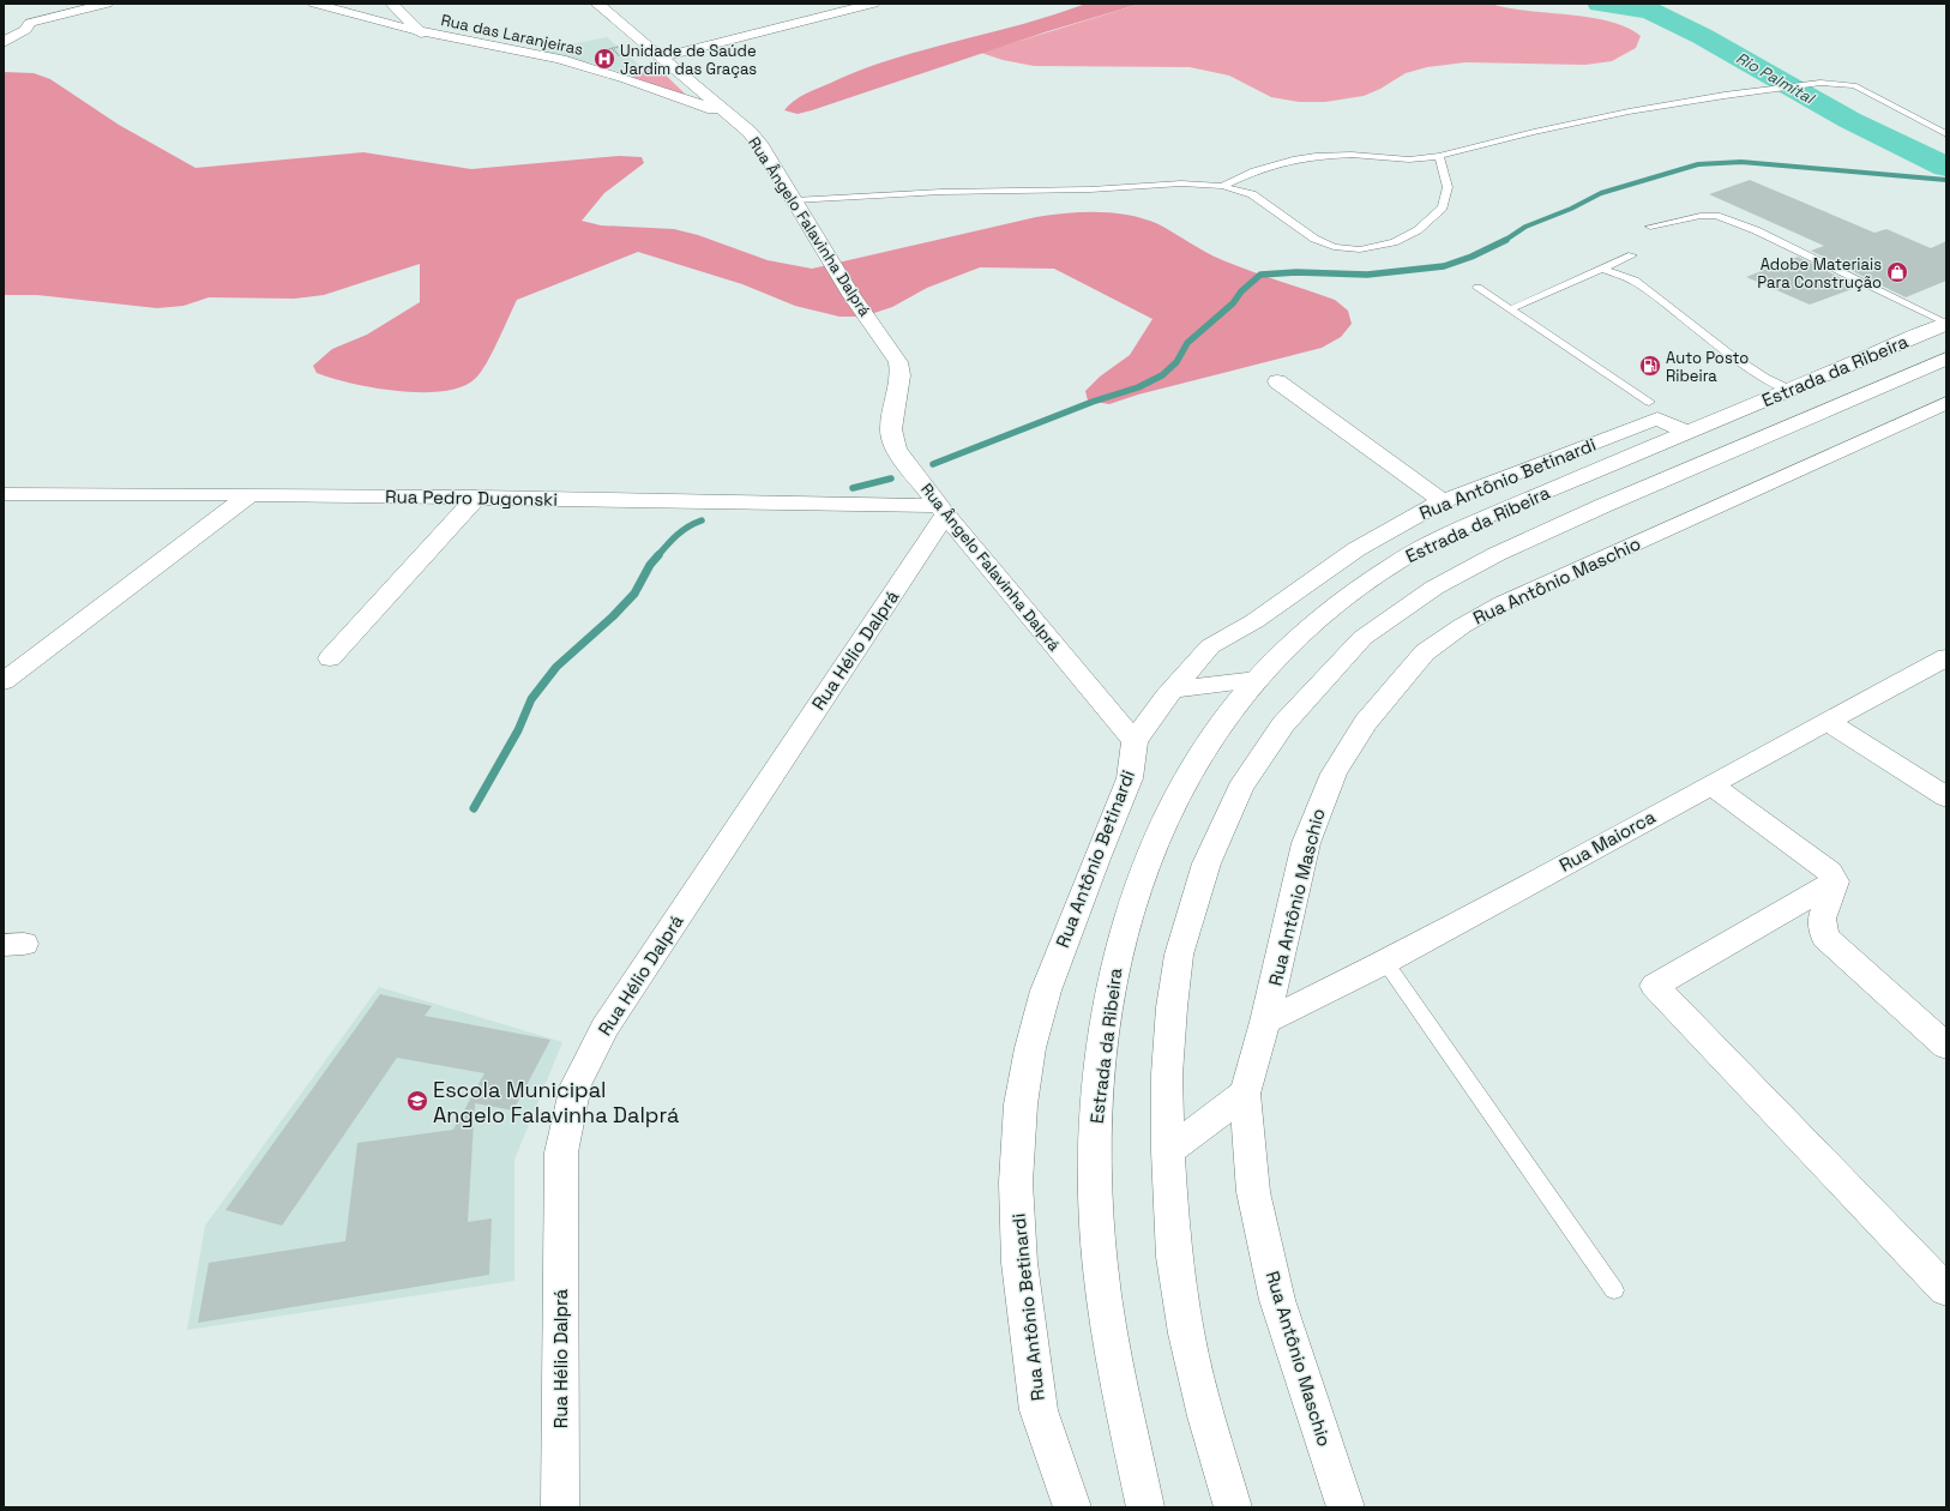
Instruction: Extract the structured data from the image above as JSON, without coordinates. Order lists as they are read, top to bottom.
{
  "streets": {
    "street": [
      "Rua das Laranjeiras",
      "Rua Ângelo Falavinha Dalprá",
      "Estrada da Ribeira",
      "Rua Antônio Betinardi",
      "Rua Pedro Dugonski",
      "Rua Antônio Maschio",
      "Rua Hélio Dalprá",
      "Rua Maiorca"
    ]
  },
  "crossings": [
    ["Rua das Laranjeiras", "Rua Ângelo Falavinha Dalprá"],
    ["Rua Ângelo Falavinha Dalprá", "Rua Antônio Betinardi"],
    ["Rua Ângelo Falavinha Dalprá", "Rua Pedro Dugonski"],
    ["Rua Ângelo Falavinha Dalprá", "Rua Hélio Dalprá"],
    ["Estrada da Ribeira", "Rua Antônio Betinardi"],
    ["Rua Pedro Dugonski", "Rua Hélio Dalprá"],
    ["Rua Antônio Maschio", "Rua Maiorca"]
  ],
  "water": ["Rio Palmital"],
  "places": {
    "hospital": ["Unidade de Saúde Jardim das Graças"],
    "shop": ["Adobe Materiais Para Construção"],
    "fuel station": ["Auto Posto Ribeira"],
    "school or university": ["Escola Municipal Angelo Falavinha Dalprá"]
  }
}
